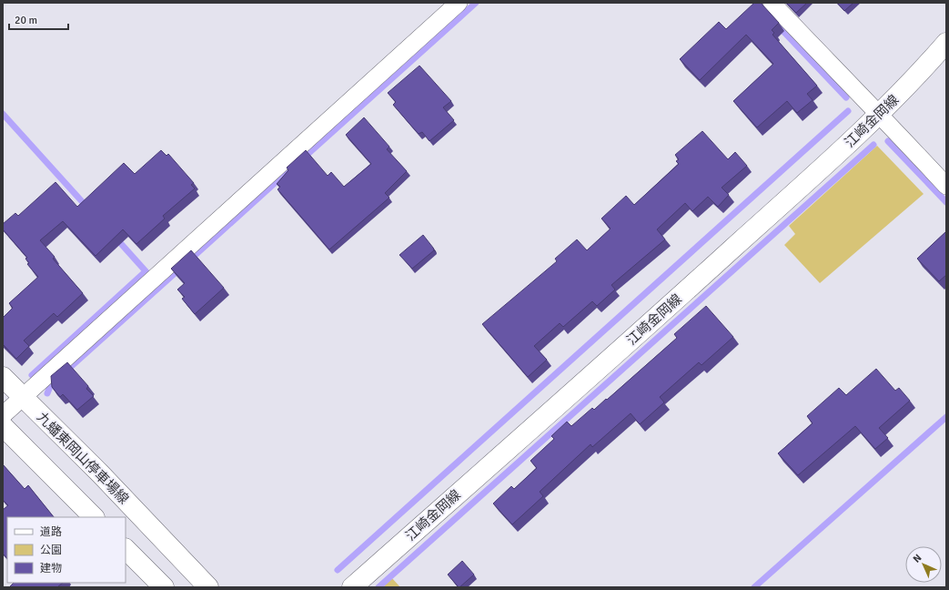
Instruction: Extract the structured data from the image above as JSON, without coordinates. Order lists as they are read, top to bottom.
{
  "streets": {
    "main road": ["江崎金岡線", "九蟠東岡山停車場線"]
  },
  "legend": ["道路", "公園", "建物"],
  "scale_bar": "20 m",
  "north": "top left"
}
